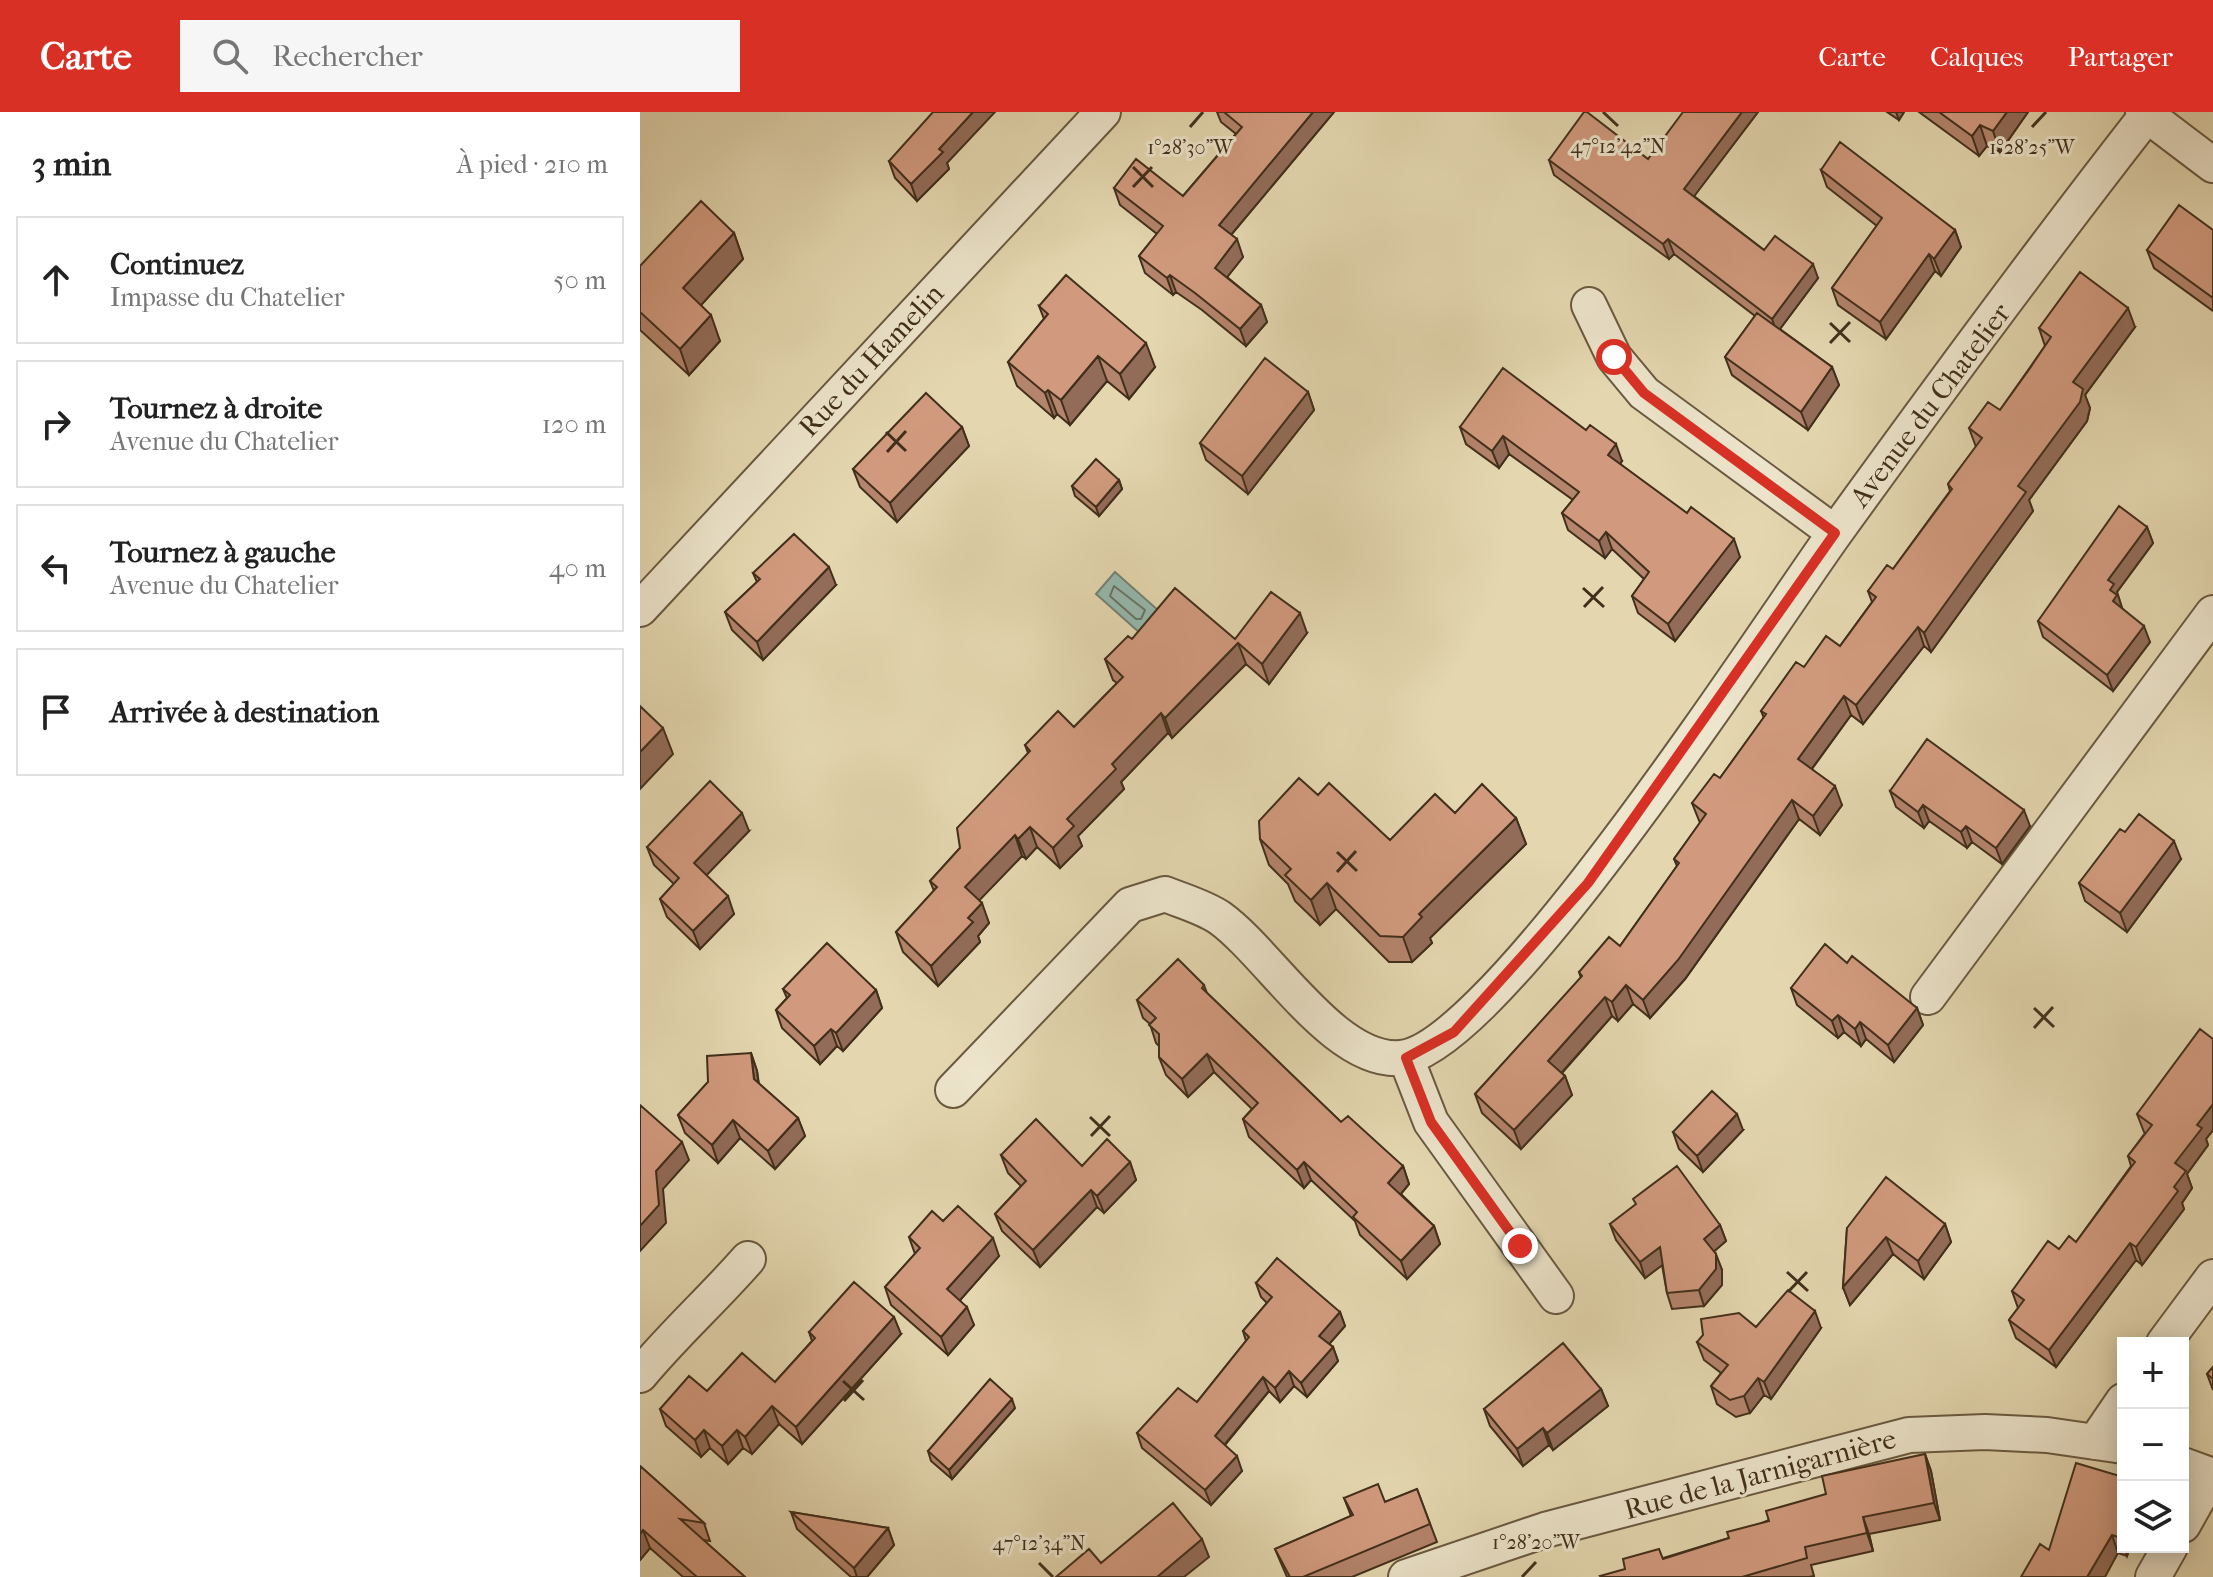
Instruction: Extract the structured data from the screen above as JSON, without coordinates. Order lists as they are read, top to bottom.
{
  "streets": {
    "street": ["Rue du Hamelin", "Avenue du Chatelier", "Rue de la Jarnigarnière"]
  },
  "page": {
    "header": "Carte",
    "search": "Rechercher",
    "nav": ["Carte", "Calques", "Partager"],
    "heading": ["3 min", "À pied · 210 m"],
    "list": [
      ["Continuez", "Impasse du Chatelier", "50 m"],
      ["Tournez à droite", "Avenue du Chatelier", "120 m"],
      ["Tournez à gauche", "Avenue du Chatelier", "40 m"],
      "Arrivée à destination"
    ],
    "map_buttons": ["+", "−"]
  },
  "coordinates": [
    "47°12'42\"N",
    "1°28'25\"W",
    "1°28'30\"W",
    "1°28'20\"W",
    "47°12'34\"N"
  ]
}
